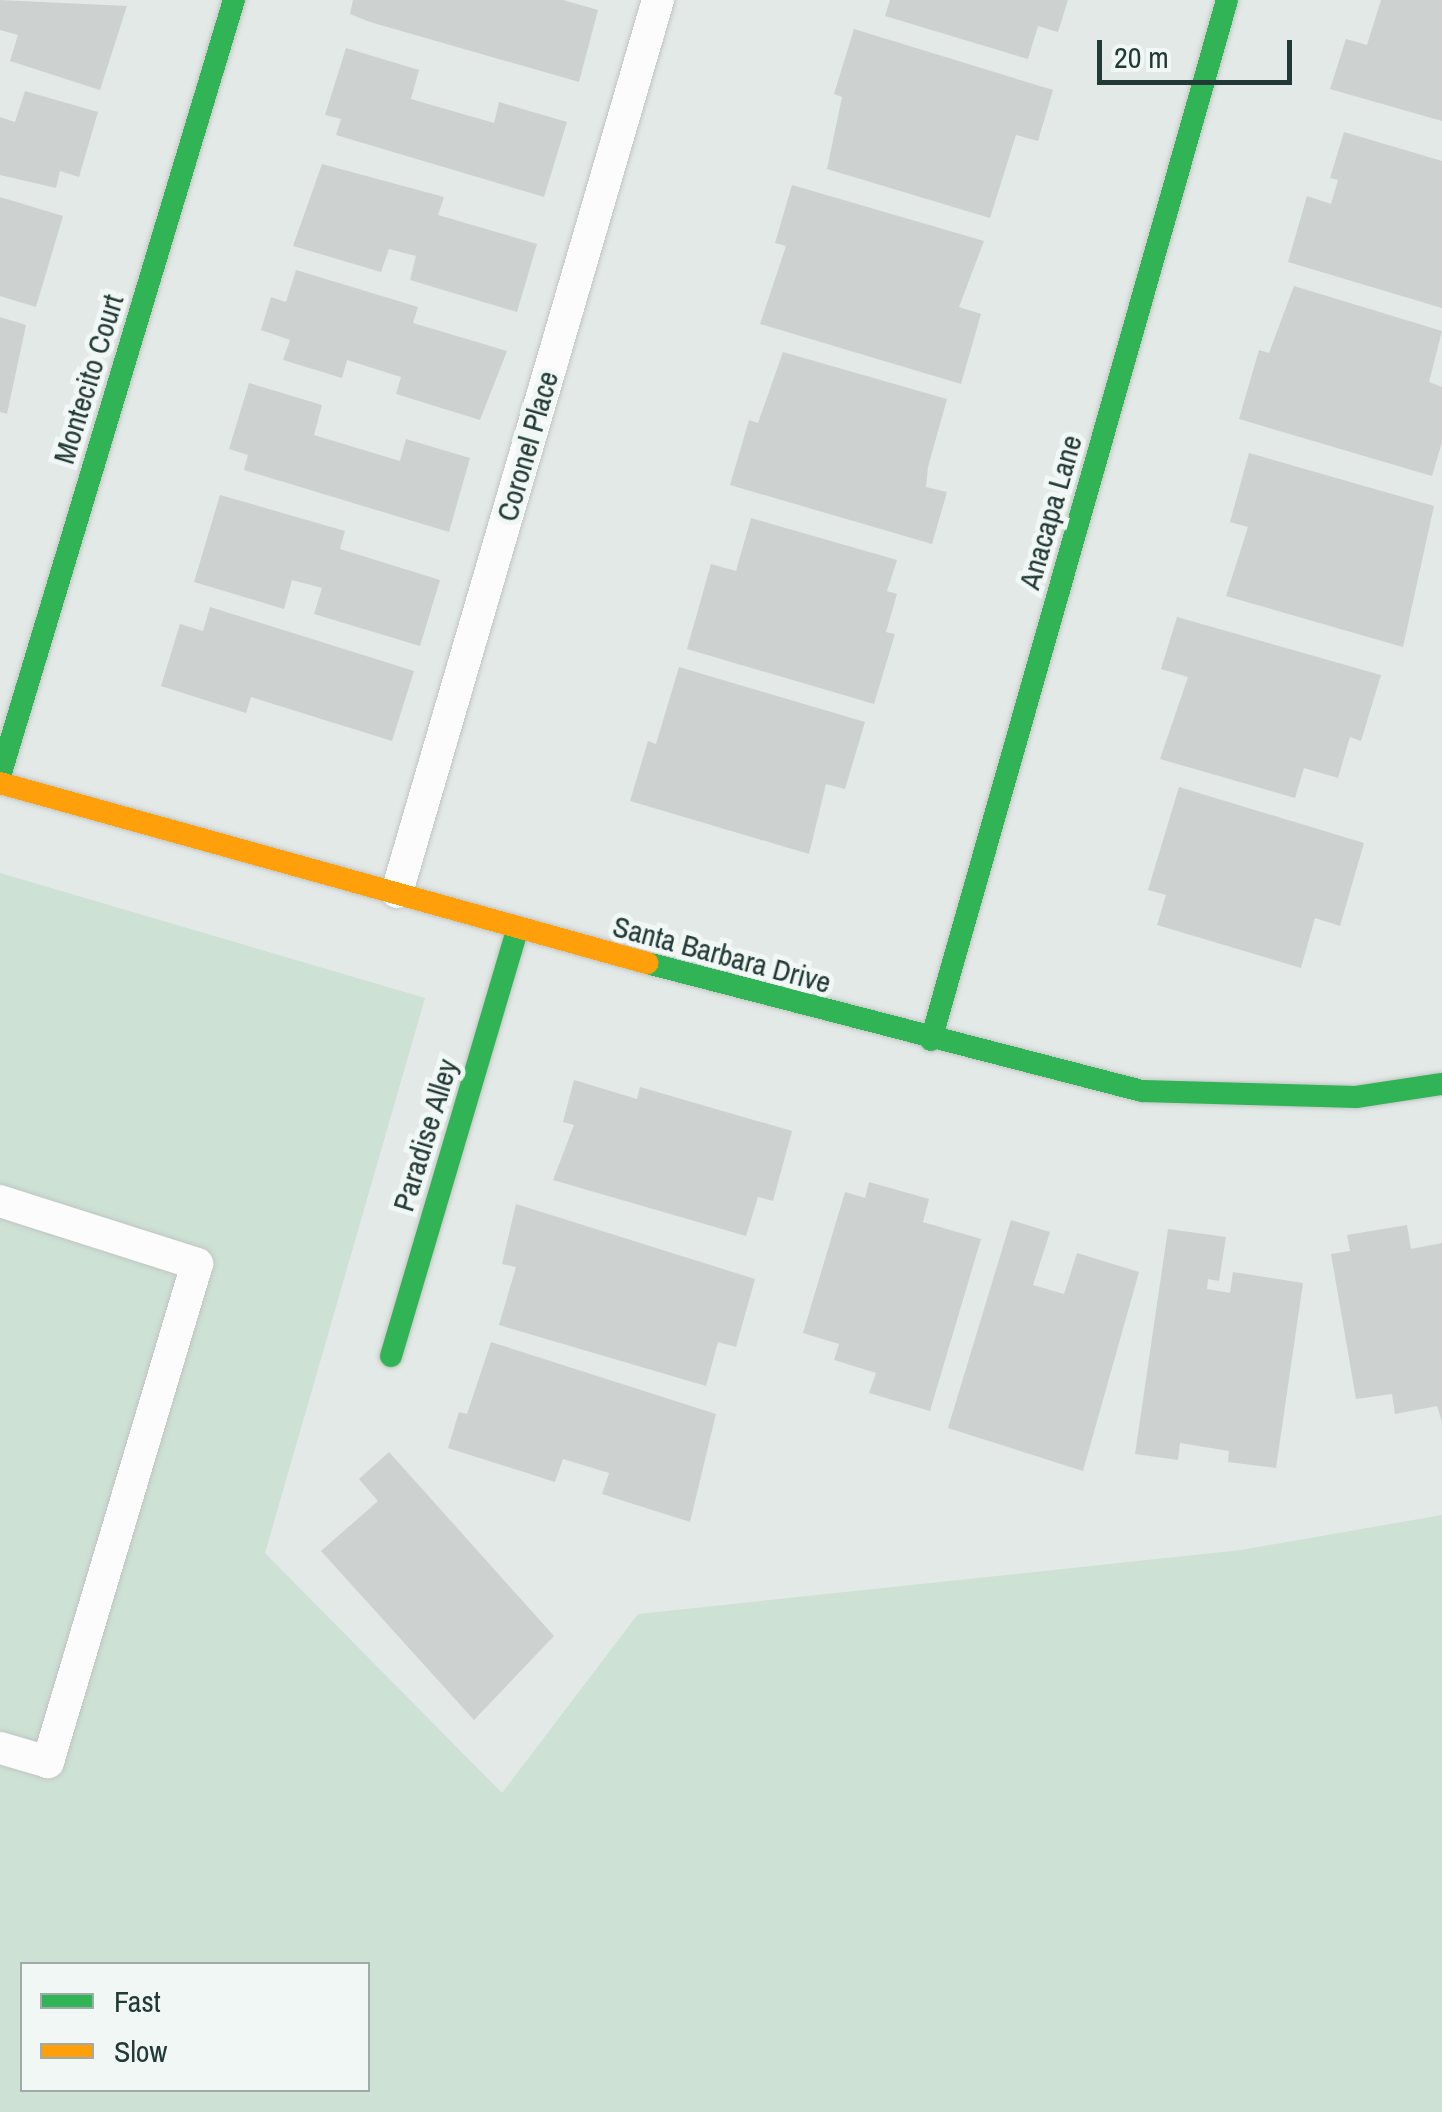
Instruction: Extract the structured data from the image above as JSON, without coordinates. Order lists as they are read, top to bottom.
{
  "streets": {
    "street": [
      "Montecito Court",
      "Anacapa Lane",
      "Santa Barbara Drive",
      "Paradise Alley"
    ],
    "lane": ["Coronel Place"]
  },
  "crossings": [
    ["Montecito Court", "Santa Barbara Drive"],
    ["Coronel Place", "Santa Barbara Drive"],
    ["Anacapa Lane", "Santa Barbara Drive"],
    ["Santa Barbara Drive", "Paradise Alley"]
  ],
  "legend": ["Fast", "Slow"],
  "scale_bar": "20 m"
}
